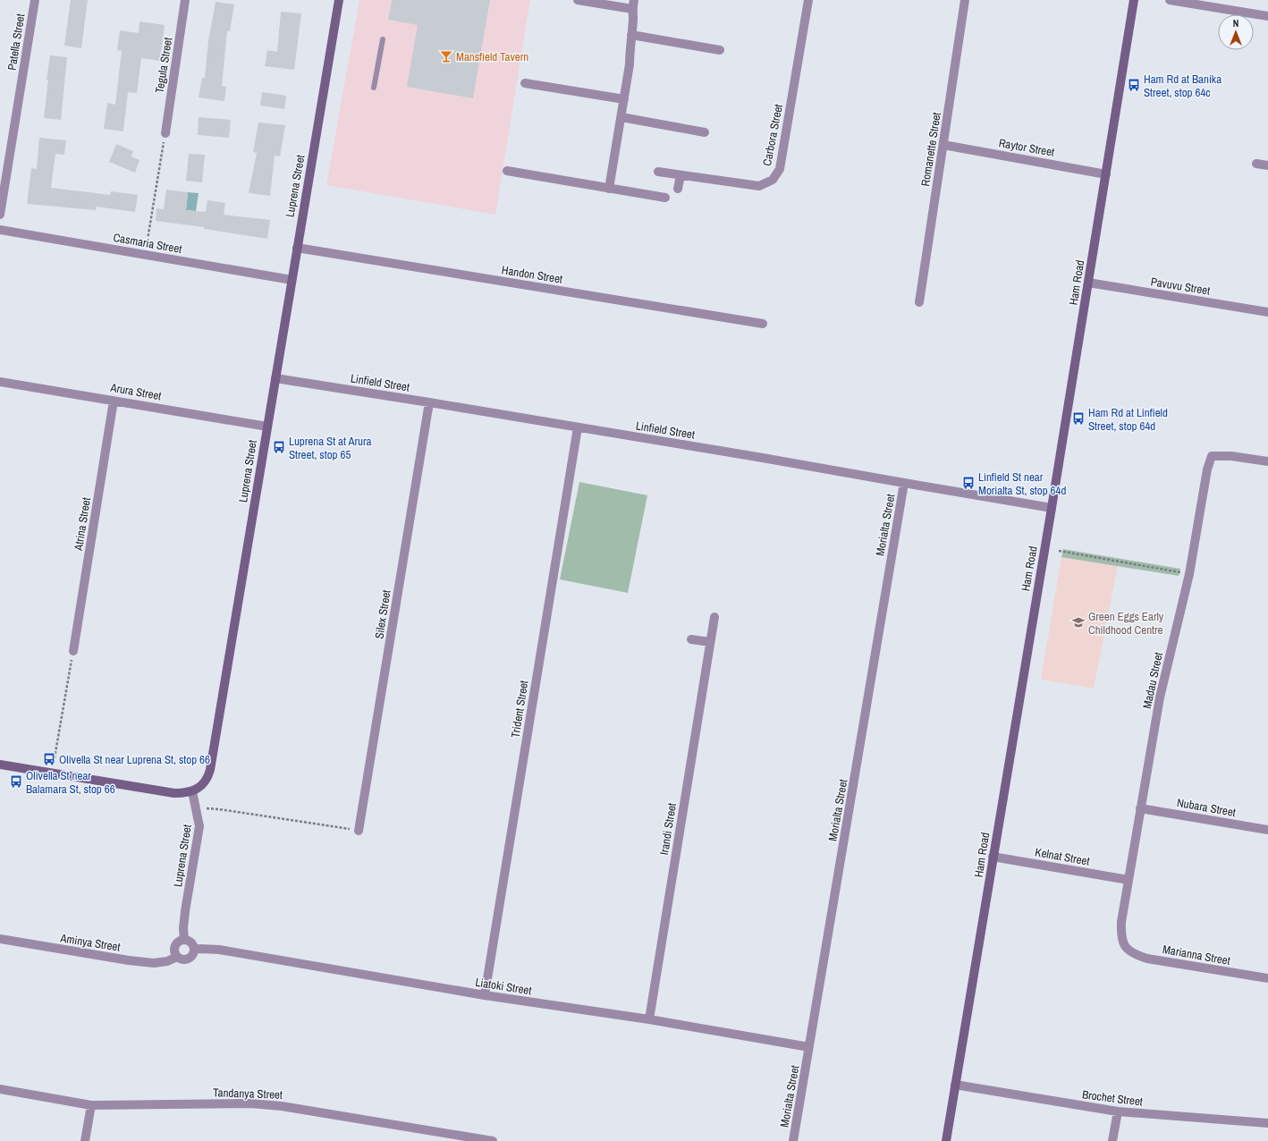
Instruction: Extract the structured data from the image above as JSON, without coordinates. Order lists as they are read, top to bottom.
{
  "streets": {
    "street": [
      "Patella Street",
      "Tegula Street",
      "Carbora Street",
      "Raytor Street",
      "Romanette Street",
      "Luprena Street",
      "Casmaria Street",
      "Handon Street",
      "Ham Road",
      "Pavuvu Street",
      "Linfield Street",
      "Arura Street",
      "Atrina Street",
      "Morialta Street",
      "Silex Street",
      "Madau Street",
      "Trident Street",
      "Nubara Street",
      "Irandi Street",
      "Kelnat Street",
      "Aminya Street",
      "Marianna Street",
      "Liatoki Street",
      "Tandanya Street",
      "Brochet Street"
    ]
  },
  "crossings": [
    ["Raytor Street", "Romanette Street"],
    ["Raytor Street", "Ham Road"],
    ["Luprena Street", "Casmaria Street"],
    ["Luprena Street", "Handon Street"],
    ["Luprena Street", "Linfield Street"],
    ["Luprena Street", "Arura Street"],
    ["Luprena Street", "Aminya Street"],
    ["Luprena Street", "Liatoki Street"],
    ["Ham Road", "Pavuvu Street"],
    ["Ham Road", "Linfield Street"],
    ["Ham Road", "Kelnat Street"],
    ["Ham Road", "Brochet Street"],
    ["Linfield Street", "Morialta Street"],
    ["Linfield Street", "Silex Street"],
    ["Linfield Street", "Trident Street"],
    ["Arura Street", "Atrina Street"],
    ["Morialta Street", "Liatoki Street"],
    ["Madau Street", "Nubara Street"],
    ["Madau Street", "Kelnat Street"],
    ["Madau Street", "Marianna Street"],
    ["Trident Street", "Liatoki Street"],
    ["Irandi Street", "Liatoki Street"],
    ["Aminya Street", "Liatoki Street"]
  ],
  "places": {
    "bar": ["Mansfield Tavern"],
    "bus stop": [
      "Ham Rd at Banika Street, stop 64c",
      "Ham Rd at Linfield Street, stop 64d",
      "Luprena St at Arura Street, stop 65",
      "Linfield St near Morialta St, stop 64d",
      "Olivella St near Luprena St, stop 66",
      "Olivella St near Balamara St, stop 66"
    ],
    "school or university": ["Green Eggs Early Childhood Centre"]
  },
  "north": "top"
}
